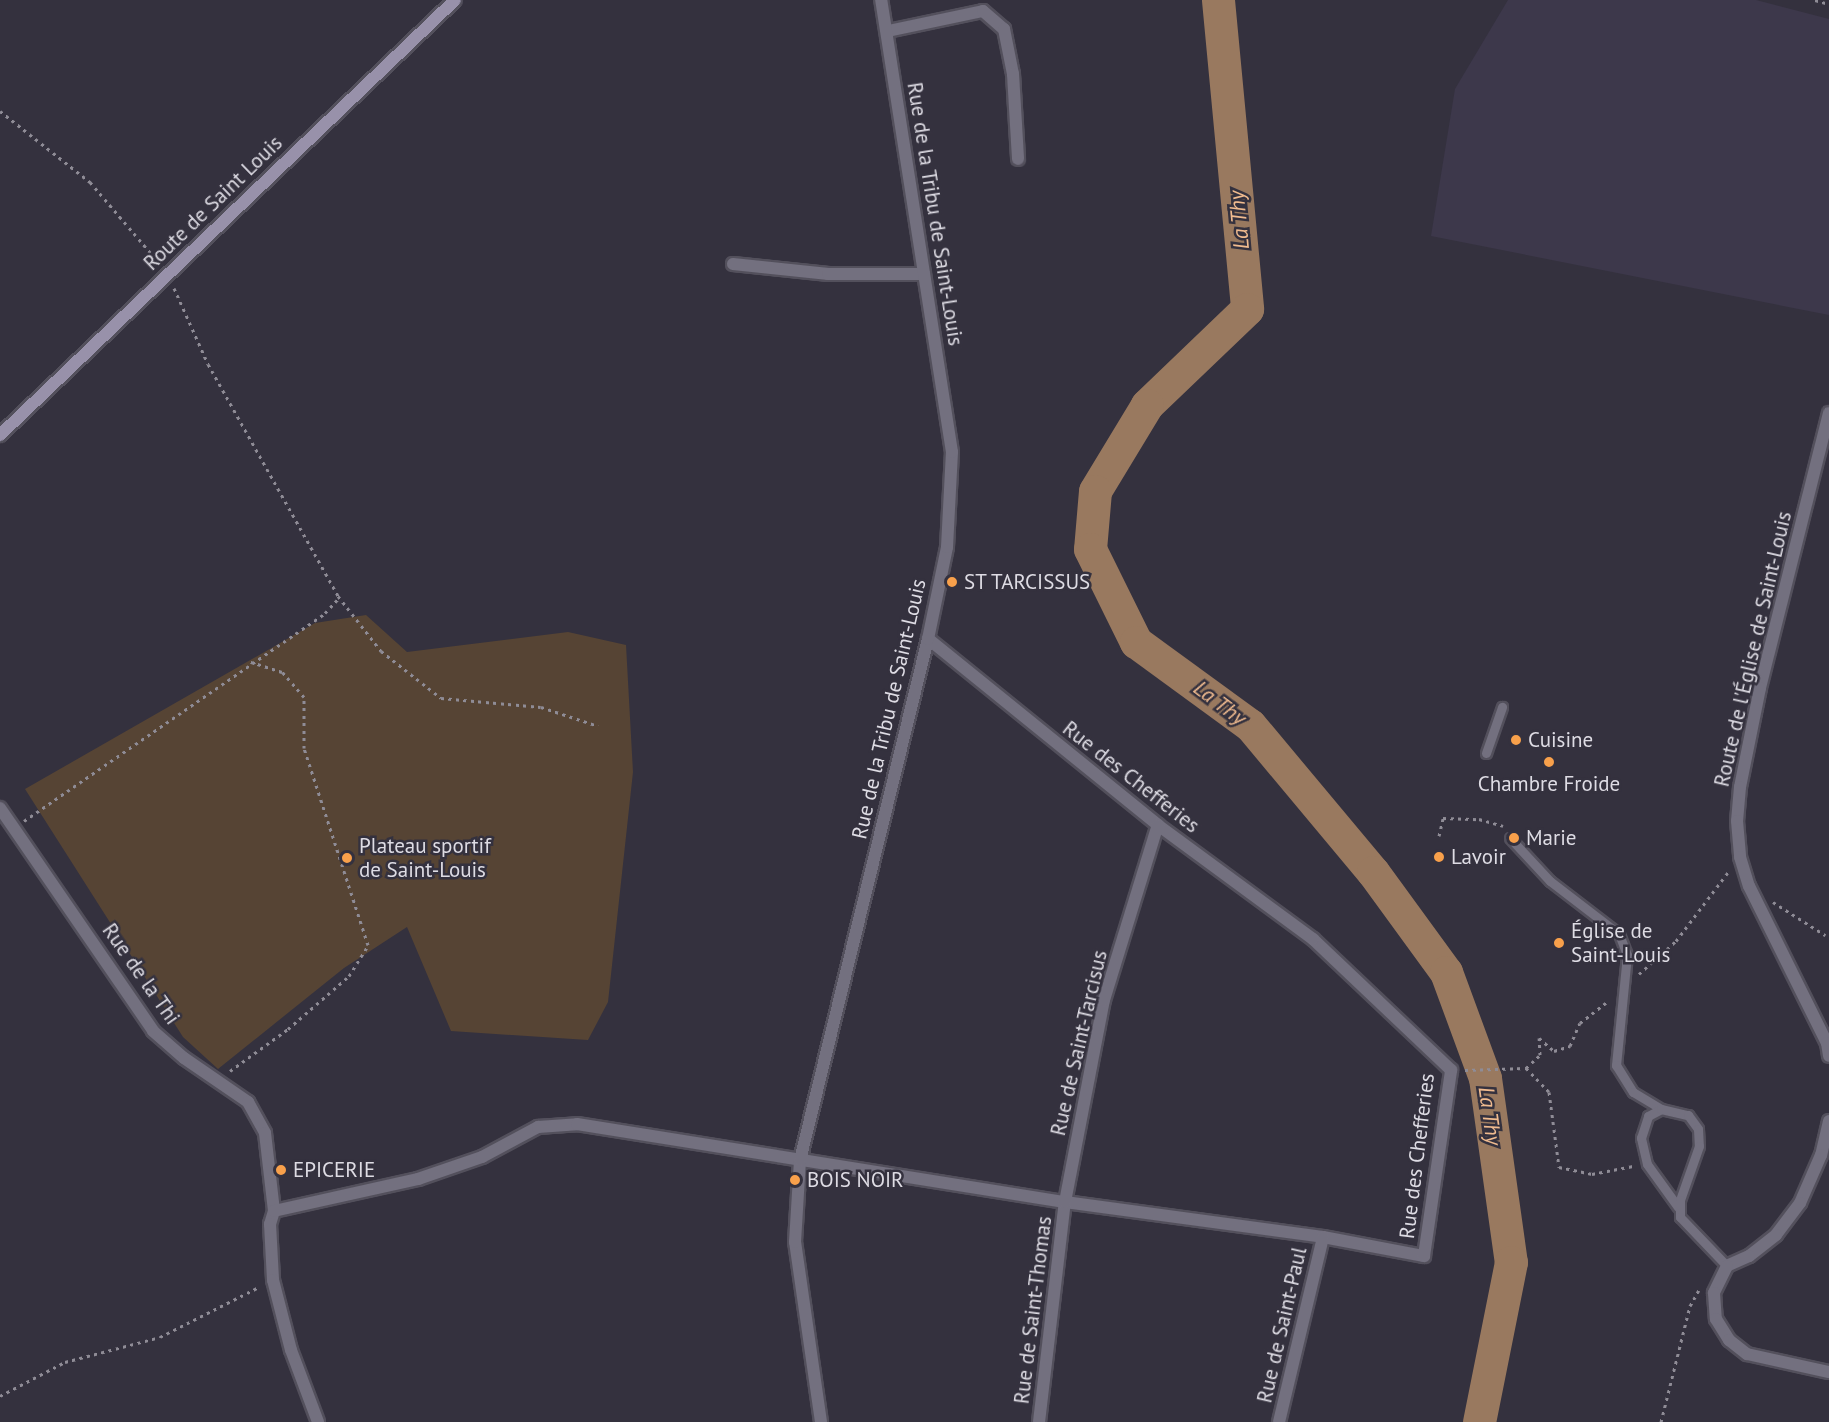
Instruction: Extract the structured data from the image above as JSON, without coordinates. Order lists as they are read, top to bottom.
{
  "streets": {
    "main road": ["Route de Saint Louis"],
    "street": [
      "Rue de la Tribu de Saint-Louis",
      "Route de l'Église de Saint-Louis",
      "Rue des Chefferies",
      "Rue de la Thi",
      "Rue de Saint-Tarcisus",
      "Rue de Saint-Thomas",
      "Rue de Saint-Paul"
    ]
  },
  "crossings": [
    ["Rue de la Tribu de Saint-Louis", "Rue des Chefferies"],
    ["Rue des Chefferies", "Rue de la Thi"],
    ["Rue des Chefferies", "Rue de Saint-Tarcisus"],
    ["Rue des Chefferies", "Rue de Saint-Thomas"],
    ["Rue des Chefferies", "Rue de Saint-Paul"],
    ["Rue de Saint-Tarcisus", "Rue de Saint-Thomas"]
  ],
  "water": ["La Thy"],
  "places": [
    "ST TARCISSUS",
    "Cuisine",
    "Chambre Froide",
    "Marie",
    "Lavoir",
    "Plateau sportif de Saint-Louis",
    "Église de Saint-Louis",
    "EPICERIE",
    "BOIS NOIR"
  ]
}
